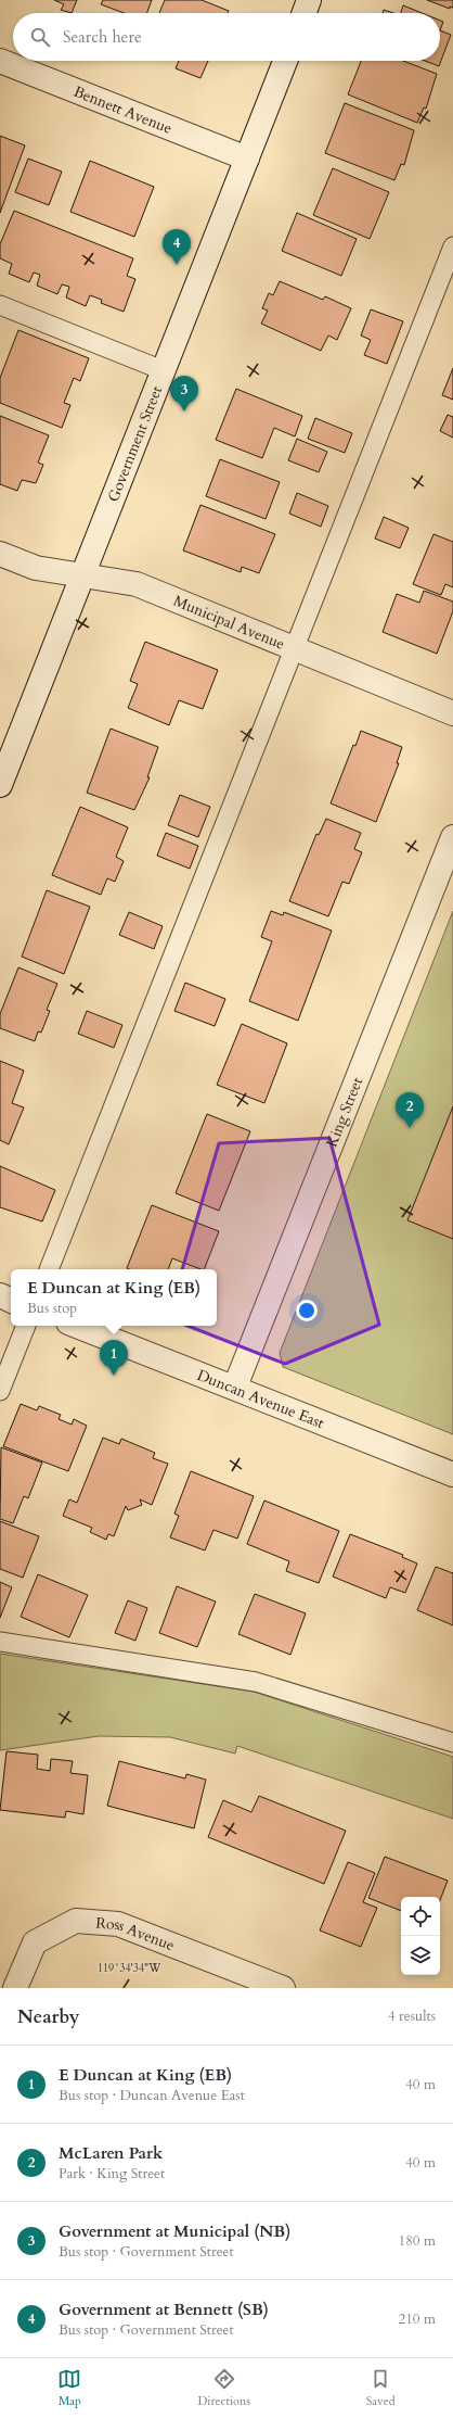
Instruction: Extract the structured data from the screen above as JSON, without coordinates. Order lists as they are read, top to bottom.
{
  "streets": {
    "street": [
      "Bennett Avenue",
      "Government Street",
      "Municipal Avenue",
      "King Street",
      "Duncan Avenue East",
      "Ross Avenue"
    ]
  },
  "crossings": [
    ["Bennett Avenue", "Government Street"],
    ["Government Street", "Municipal Avenue"],
    ["King Street", "Duncan Avenue East"]
  ],
  "page": {
    "search": "Search here",
    "pins": [
      "4",
      "3",
      "2",
      "1"
    ],
    "popup": ["E Duncan at King (EB)", "Bus stop"],
    "heading": ["Nearby", "4 results"],
    "list": [
      {
        "mark": "1",
        "name": "E Duncan at King (EB)",
        "note": "Bus stop · Duncan Avenue East",
        "value": "40 m"
      },
      {
        "mark": "2",
        "name": "McLaren Park",
        "note": "Park · King Street",
        "value": "40 m"
      },
      {
        "mark": "3",
        "name": "Government at Municipal (NB)",
        "note": "Bus stop · Government Street",
        "value": "180 m"
      },
      {
        "mark": "4",
        "name": "Government at Bennett (SB)",
        "note": "Bus stop · Government Street",
        "value": "210 m"
      }
    ],
    "nav": ["Map", "Directions", "Saved"]
  },
  "coordinates": ["119°34'34\"W"]
}
